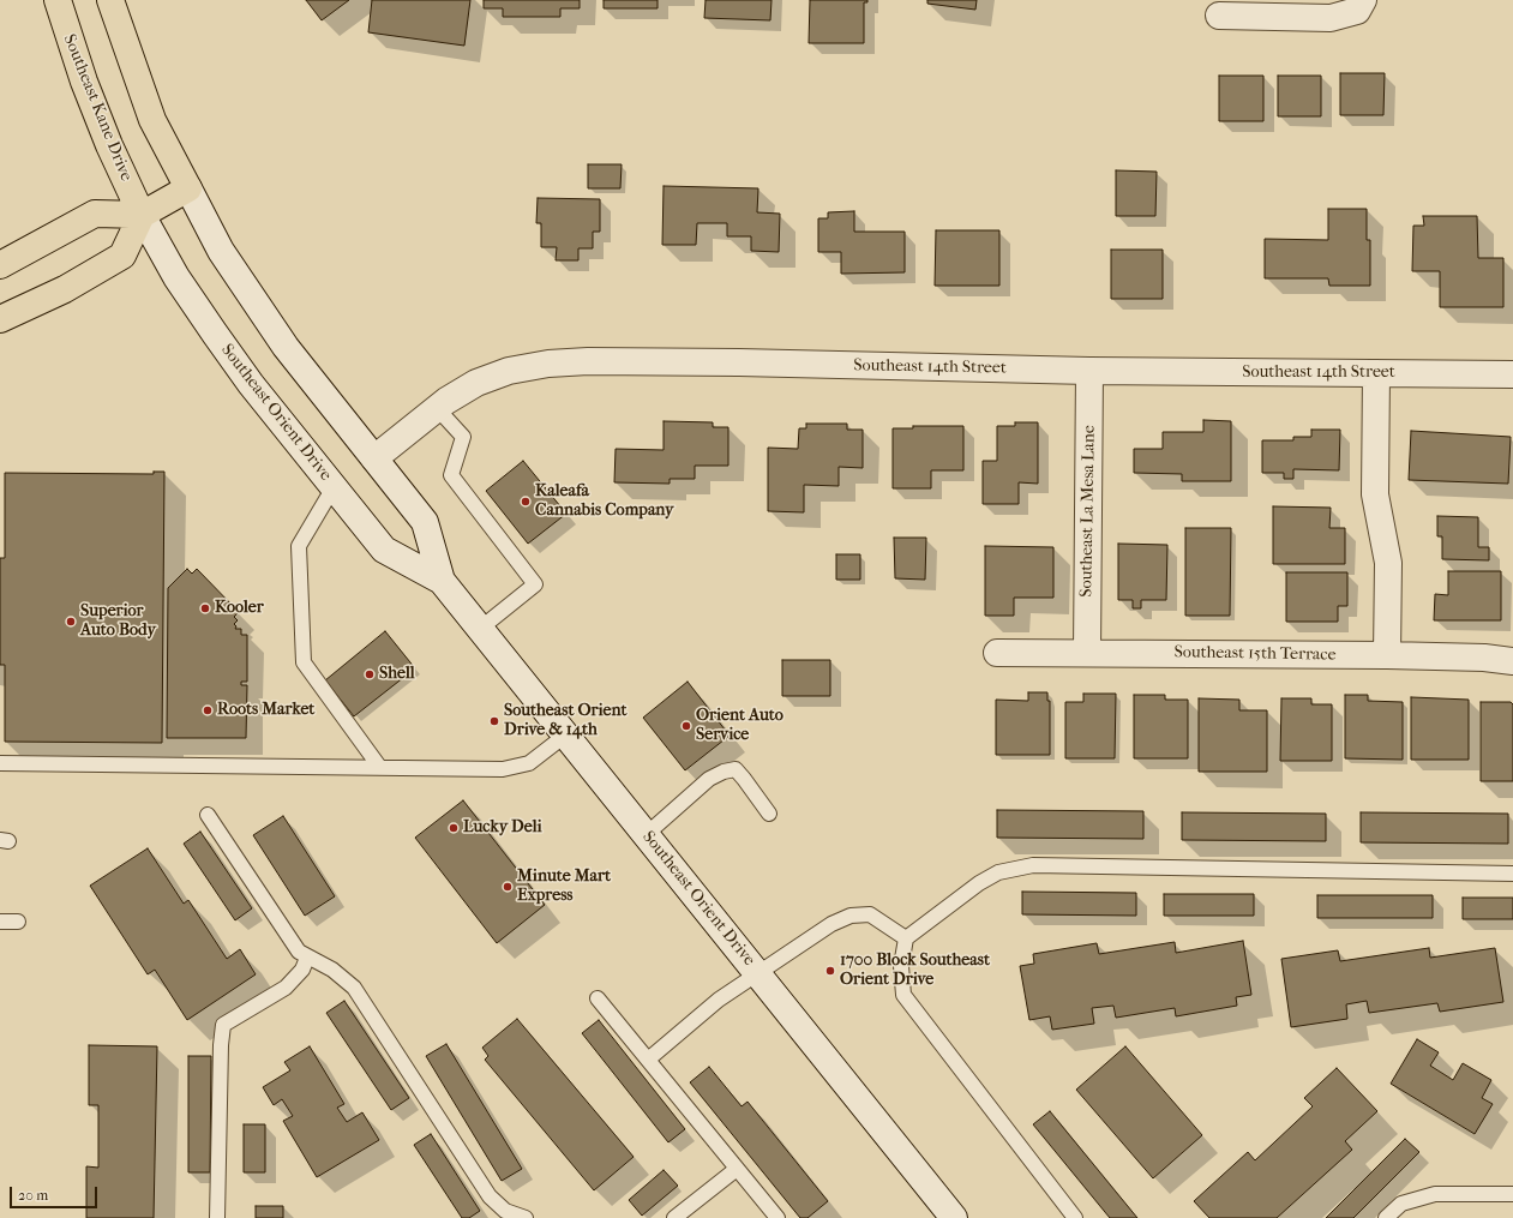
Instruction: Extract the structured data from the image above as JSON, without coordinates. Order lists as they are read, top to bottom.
{
  "streets": {
    "main road": ["Southeast Kane Drive"],
    "street": [
      "Southeast 14th Street",
      "Southeast Orient Drive",
      "Southeast La Mesa Lane",
      "Southeast 15th Terrace"
    ]
  },
  "crossings": [
    ["Southeast Kane Drive", "Southeast Orient Drive"],
    ["Southeast 14th Street", "Southeast Orient Drive"],
    ["Southeast 14th Street", "Southeast La Mesa Lane"],
    ["Southeast La Mesa Lane", "Southeast 15th Terrace"]
  ],
  "places": [
    "Kaleafa Cannabis Company",
    "Kooler",
    "Superior Auto Body",
    "Shell",
    "Roots Market",
    "Southeast Orient Drive & 14th",
    "Orient Auto Service",
    "Lucky Deli",
    "Minute Mart Express",
    "1700 Block Southeast Orient Drive"
  ],
  "scale_bar": "20 m"
}
